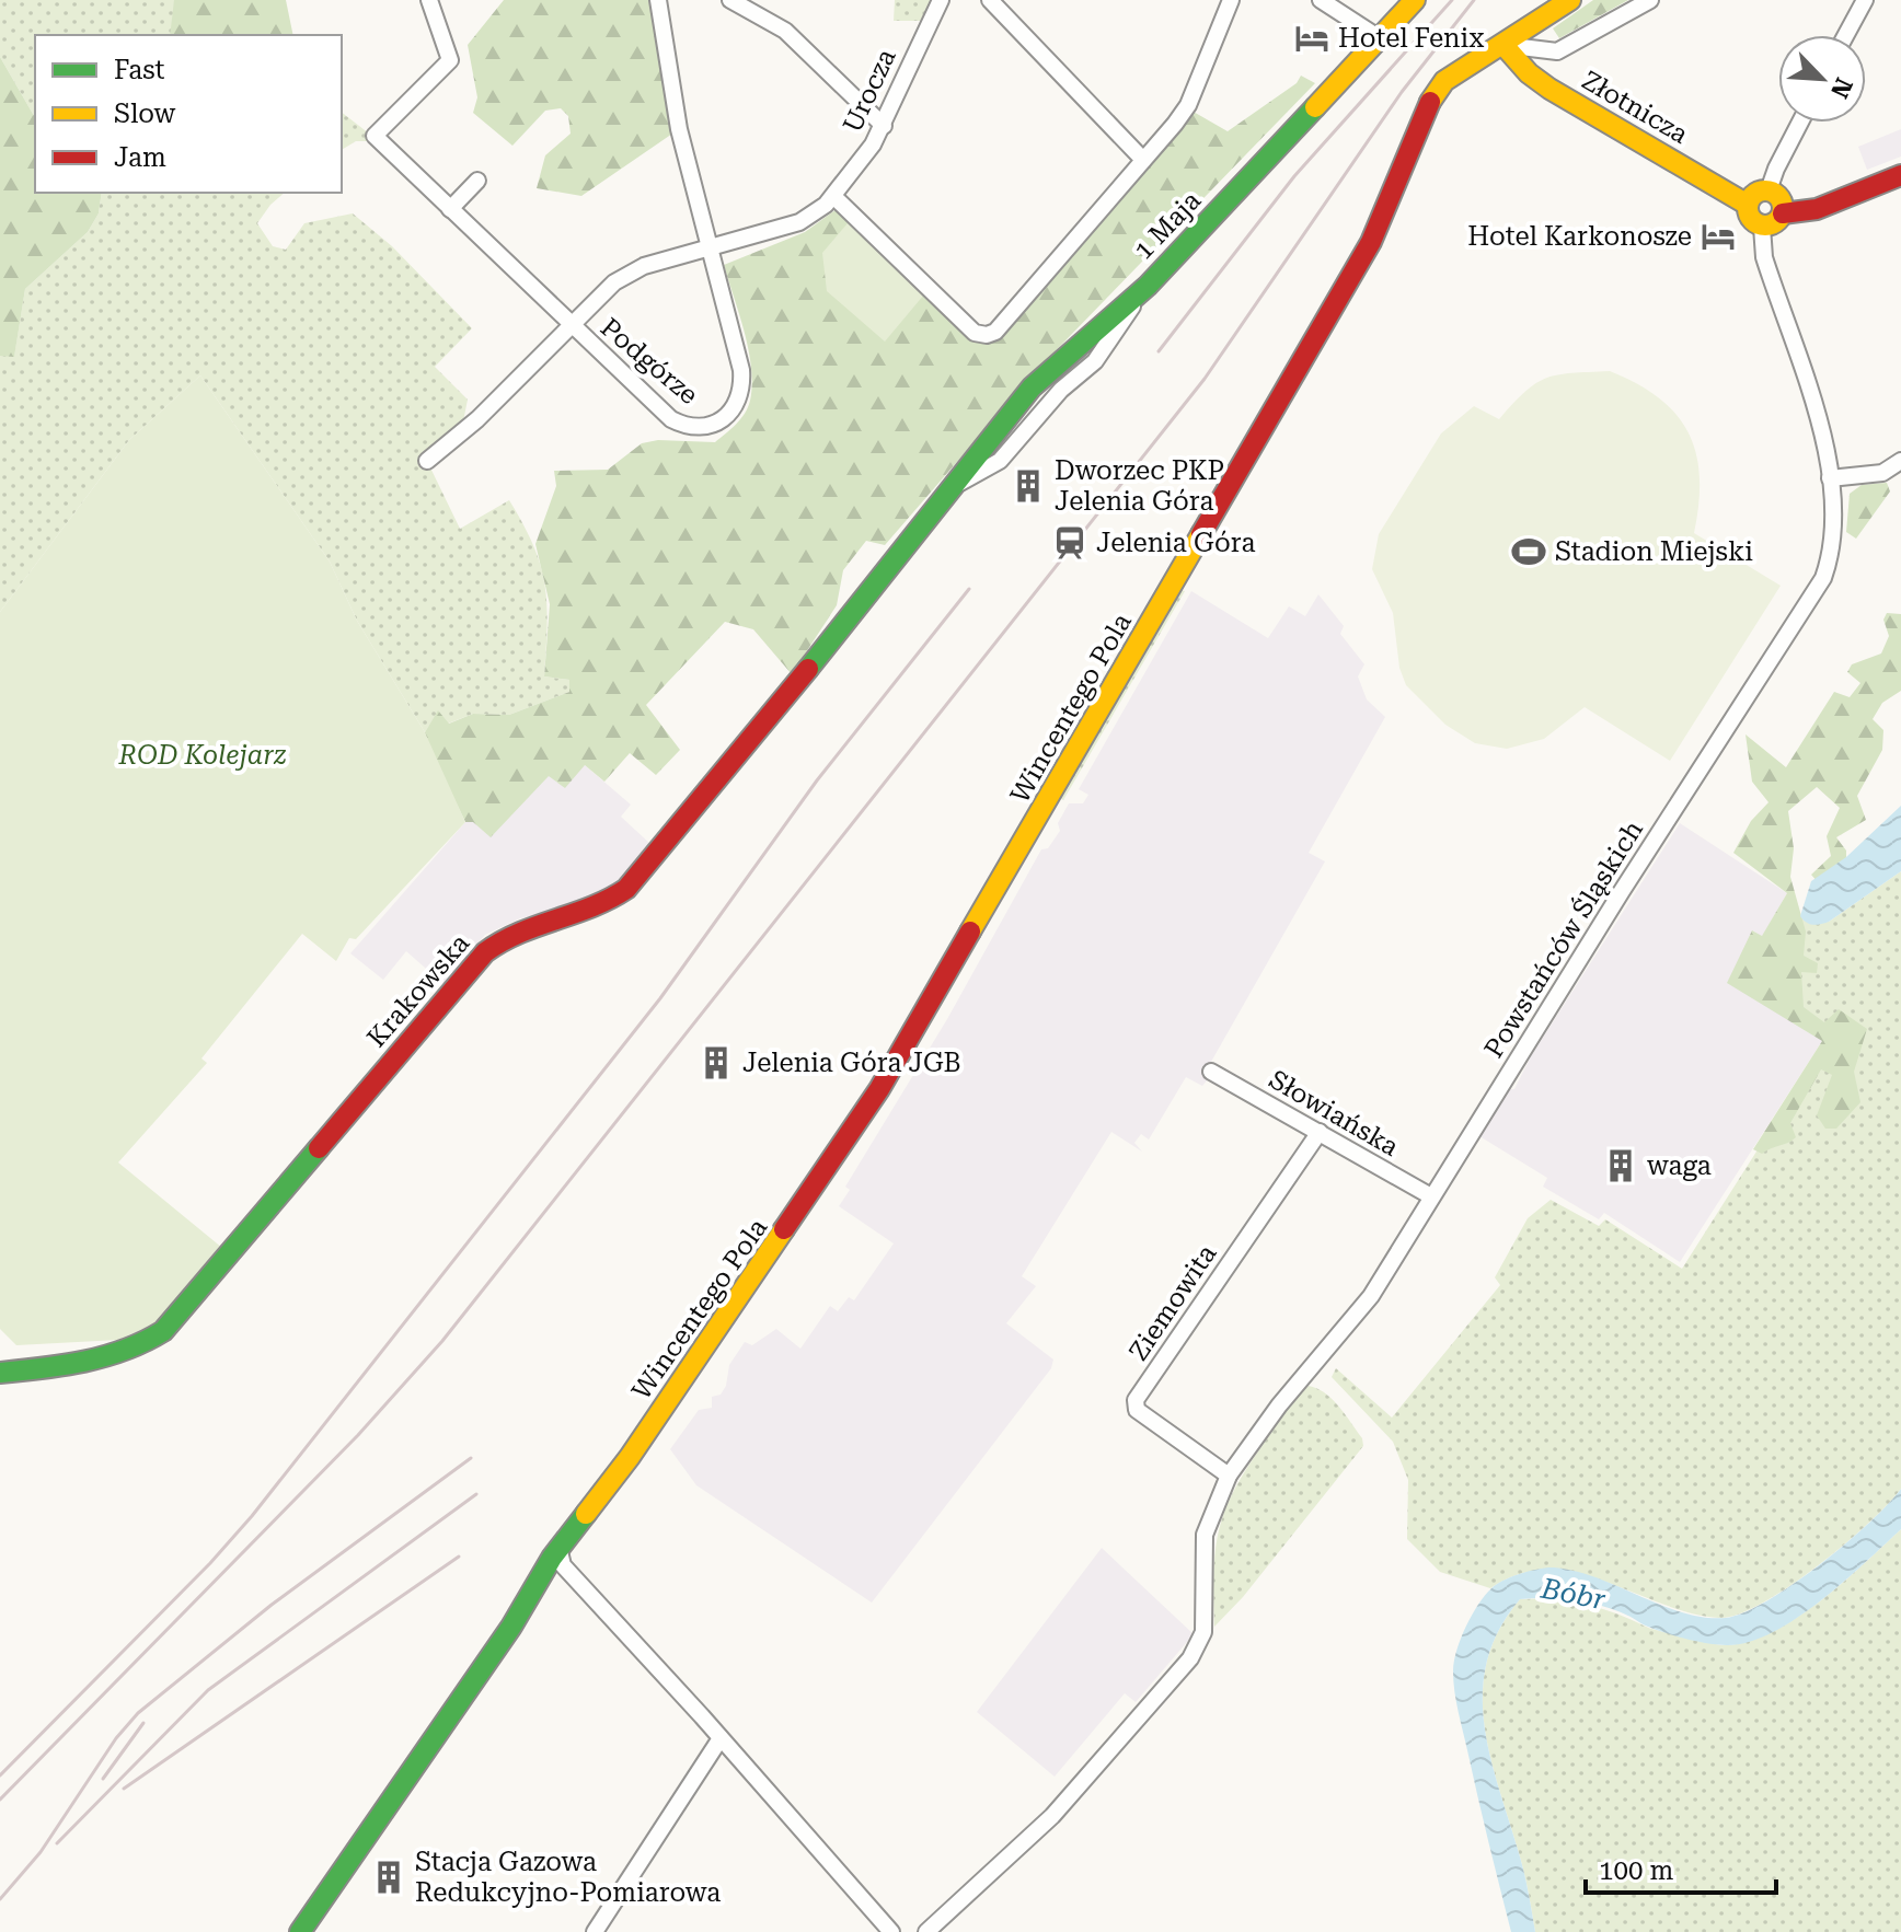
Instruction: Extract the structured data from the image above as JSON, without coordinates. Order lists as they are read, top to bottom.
{
  "streets": {
    "street": [
      "Urocza",
      "Złotnicza",
      "1 Maja",
      "Podgórze",
      "Wincentego Pola",
      "Powstańców Śląskich",
      "Krakowska",
      "Słowiańska",
      "Ziemowita"
    ]
  },
  "crossings": [
    ["Urocza", "Podgórze"],
    ["Złotnicza", "Wincentego Pola"],
    ["Złotnicza", "Powstańców Śląskich"],
    ["1 Maja", "Krakowska"],
    ["Powstańców Śląskich", "Słowiańska"],
    ["Powstańców Śląskich", "Ziemowita"],
    ["Słowiańska", "Ziemowita"]
  ],
  "water": ["Bóbr"],
  "parks": ["ROD Kolejarz"],
  "places": {
    "hotel": ["Hotel Fenix", "Hotel Karkonosze"],
    "building": [
      "Dworzec PKP Jelenia Góra",
      "Jelenia Góra JGB",
      "waga",
      "Stacja Gazowa Redukcyjno-Pomiarowa"
    ],
    "station": ["Jelenia Góra"],
    "sports": ["Stadion Miejski"]
  },
  "legend": ["Fast", "Slow", "Jam"],
  "scale_bar": "100 m",
  "north": "bottom right"
}
